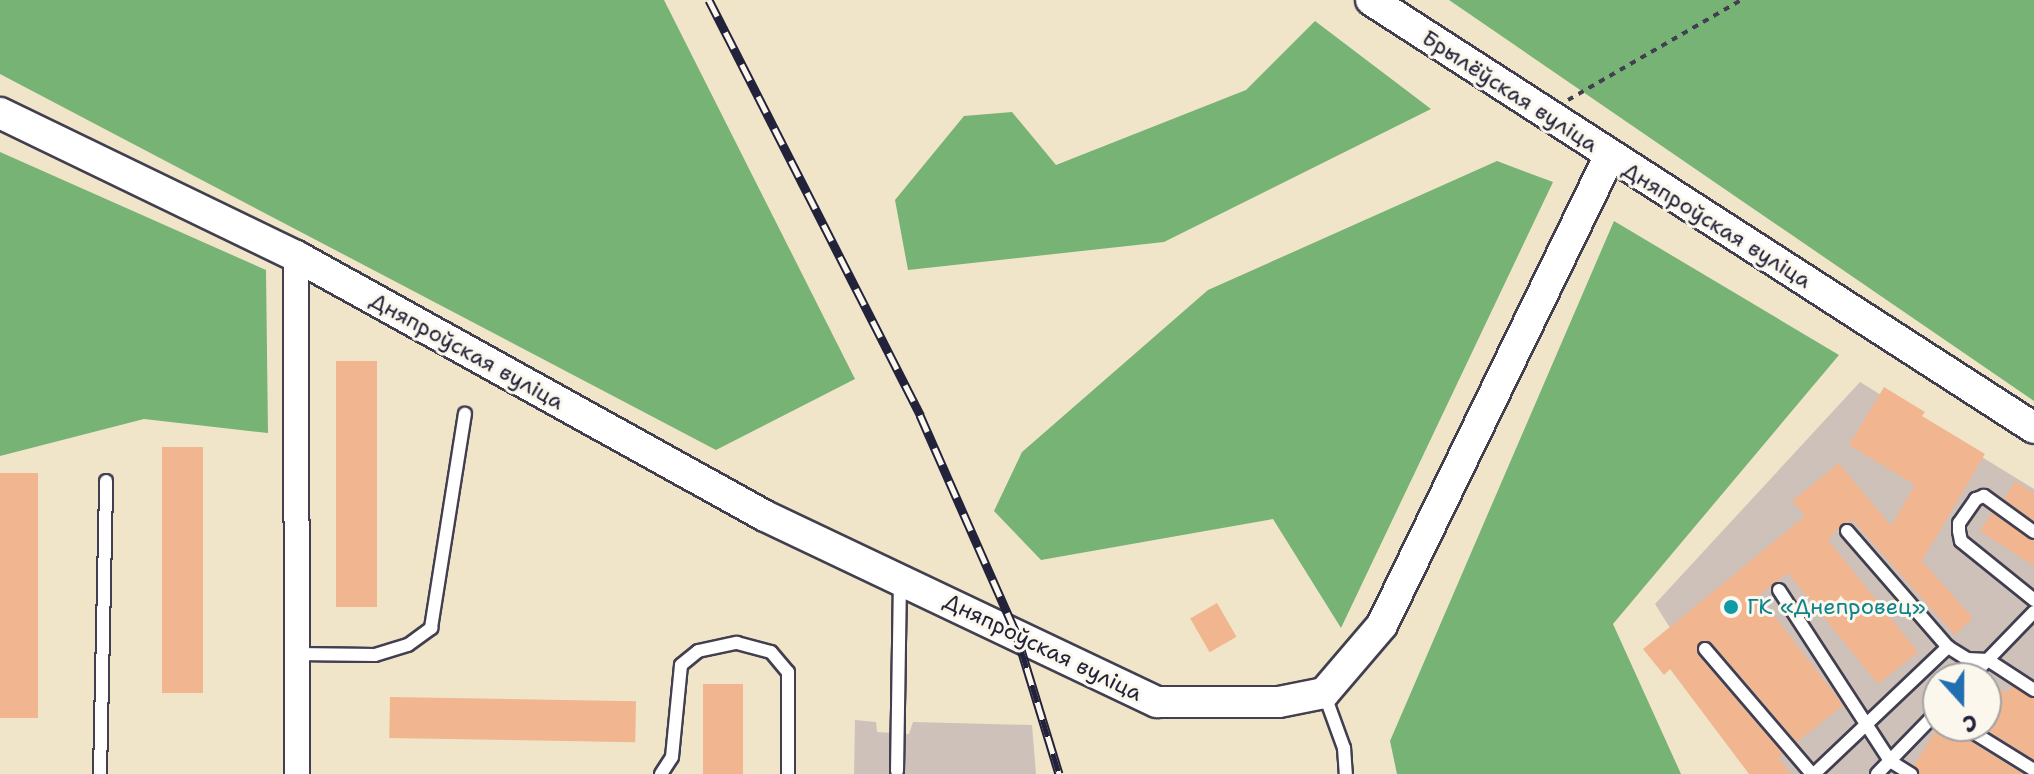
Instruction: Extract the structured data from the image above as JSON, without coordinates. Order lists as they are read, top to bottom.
{
  "streets": {
    "street": ["Брылёўская вуліца", "Дняпроўская вуліца"]
  },
  "crossings": [
    ["Брылёўская вуліца", "Дняпроўская вуліца"]
  ],
  "places": ["ГК «Днепровец»"],
  "north": "bottom"
}
